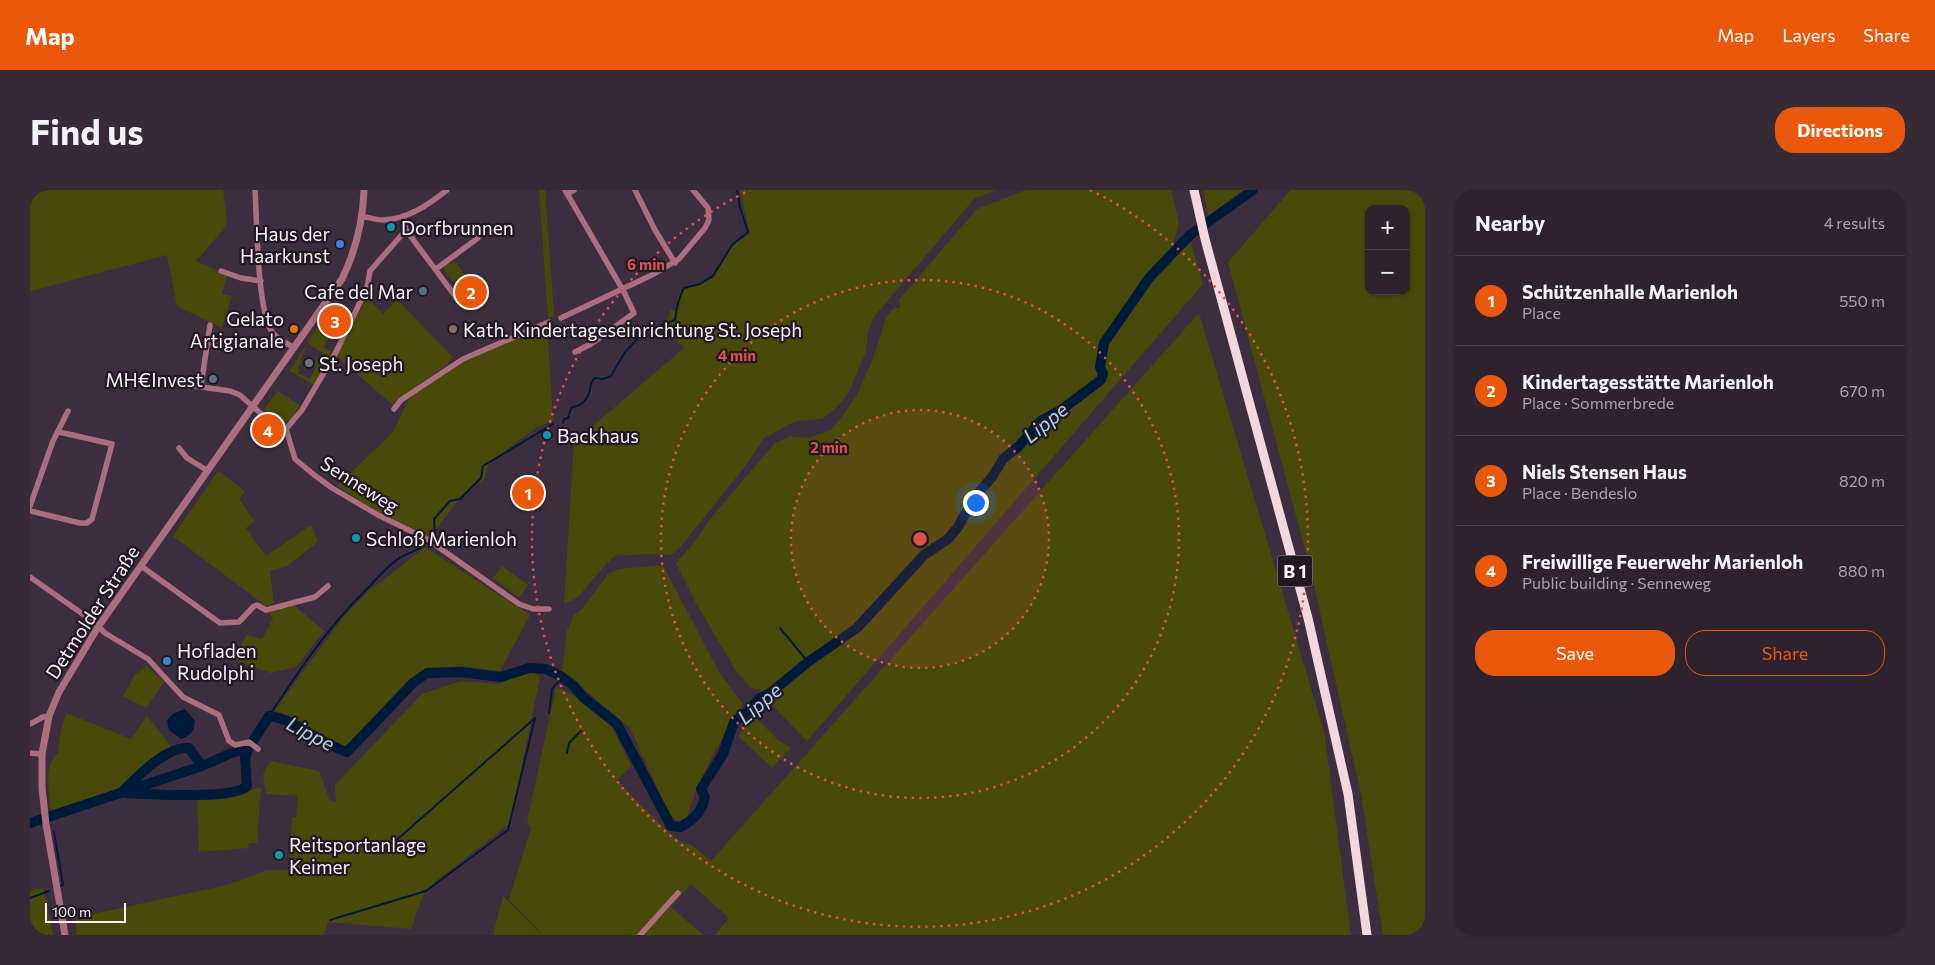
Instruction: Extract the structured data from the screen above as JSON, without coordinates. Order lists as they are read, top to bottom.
{
  "streets": {
    "highway": ["B 1"],
    "street": ["Senneweg", "Detmolder Straße"]
  },
  "water": ["Lippe"],
  "places": [
    "Dorfbrunnen",
    "Haus der Haarkunst",
    "Cafe del Mar",
    "Gelato Artigianale",
    "Kath. Kindertageseinrichtung St. Joseph",
    "St. Joseph",
    "MH€Invest",
    "Backhaus",
    "Schloß Marienloh",
    "Hofladen Rudolphi",
    "Reitsportanlage Keimer"
  ],
  "scale_bar": "100 m",
  "page": {
    "header": "Map",
    "nav": ["Map", "Layers", "Share"],
    "buttons": [
      "Directions",
      ["Save", "Share"]
    ],
    "title": "Find us",
    "heading": ["Nearby", "4 results"],
    "map_buttons": ["+", "−"],
    "list": [
      {
        "mark": "1",
        "name": "Schützenhalle Marienloh",
        "note": "Place",
        "value": "550 m"
      },
      {
        "mark": "2",
        "name": "Kindertagesstätte Marienloh",
        "note": "Place · Sommerbrede",
        "value": "670 m"
      },
      {
        "mark": "3",
        "name": "Niels Stensen Haus",
        "note": "Place · Bendeslo",
        "value": "820 m"
      },
      {
        "mark": "4",
        "name": "Freiwillige Feuerwehr Marienloh",
        "note": "Public building · Senneweg",
        "value": "880 m"
      }
    ],
    "pins": [
      "2",
      "3",
      "4",
      "1"
    ],
    "scale": "100 m"
  },
  "rings": ["6 min", "4 min", "2 min"]
}
